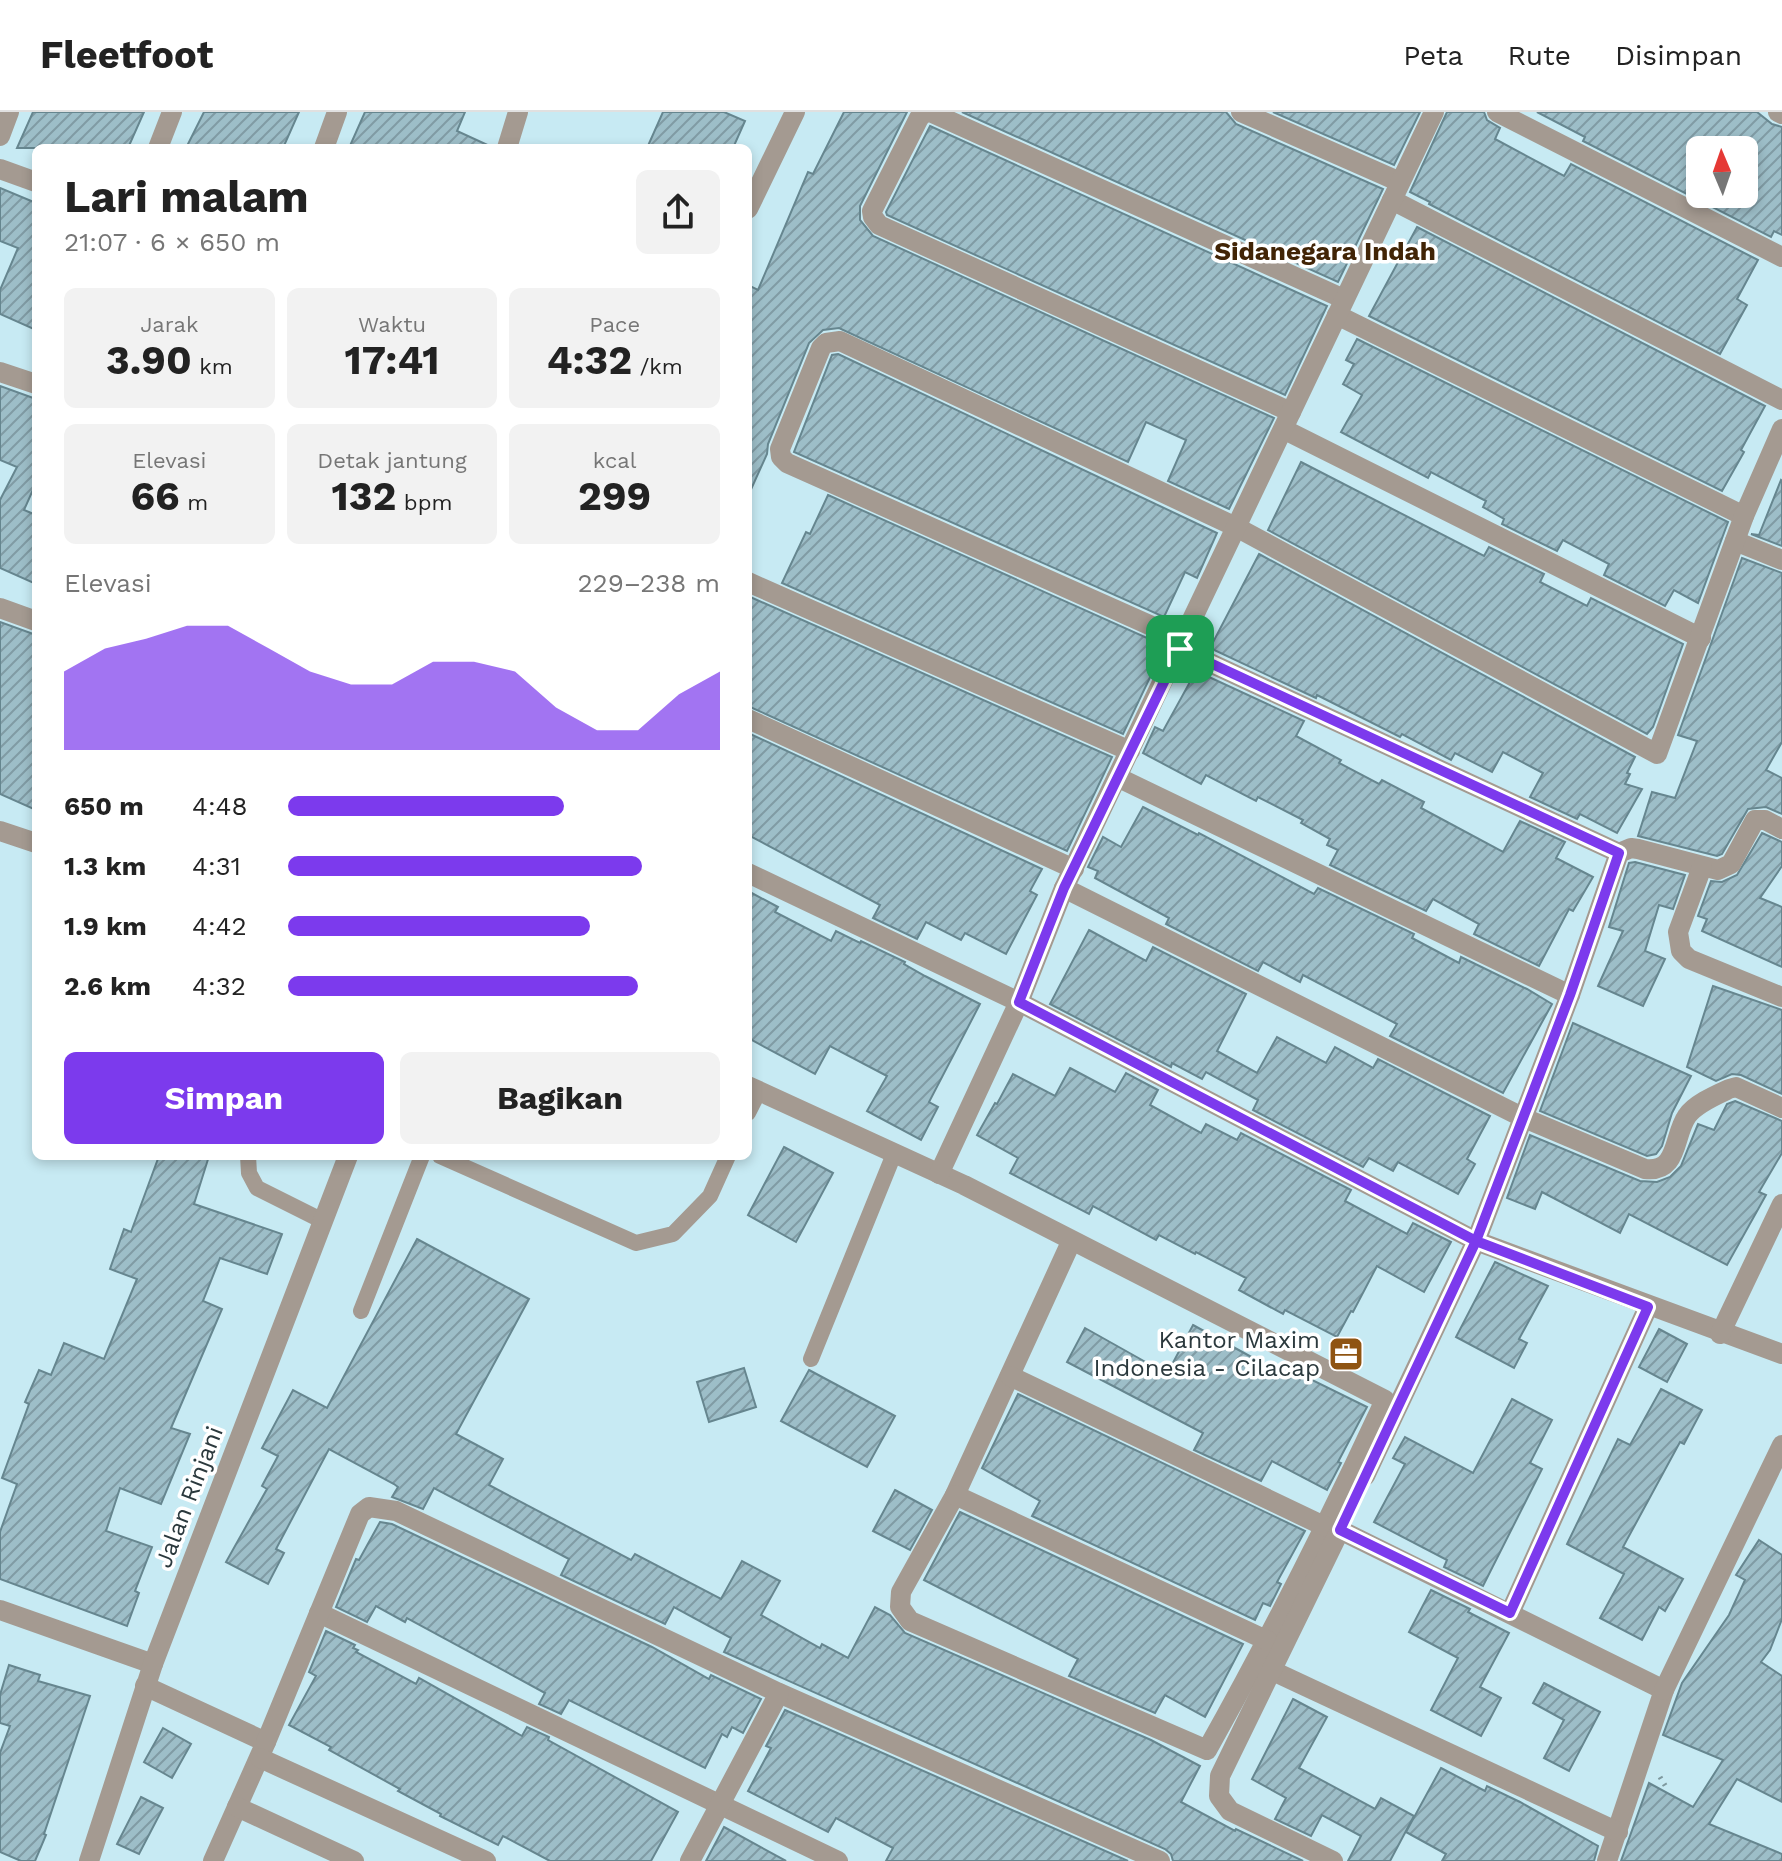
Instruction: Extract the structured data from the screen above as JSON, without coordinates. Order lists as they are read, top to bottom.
{
  "streets": {
    "street": ["Jalan Rinjani"]
  },
  "districts": ["Sidanegara Indah"],
  "places": {
    "office": ["Kantor Maxim Indonesia - Cilacap"]
  },
  "north": "top",
  "page": {
    "header": "Fleetfoot",
    "nav": ["Peta", "Rute", "Disimpan"],
    "heading": ["Lari malam", "21:07 · 6 × 650 m"],
    "stats": [
      ["Jarak", "3.90 km"],
      ["Waktu", "17:41"],
      ["Pace", "4:32 /km"],
      ["Elevasi", "66 m"],
      ["Detak jantung", "132 bpm"],
      ["kcal", "299"]
    ],
    "chart": ["Elevasi", "229–238 m"],
    "list": [
      {
        "name": "650 m",
        "note": "4:48"
      },
      {
        "name": "1.3 km",
        "note": "4:31"
      },
      {
        "name": "1.9 km",
        "note": "4:42"
      },
      {
        "name": "2.6 km",
        "note": "4:32"
      }
    ],
    "buttons": ["Simpan", "Bagikan"]
  }
}
